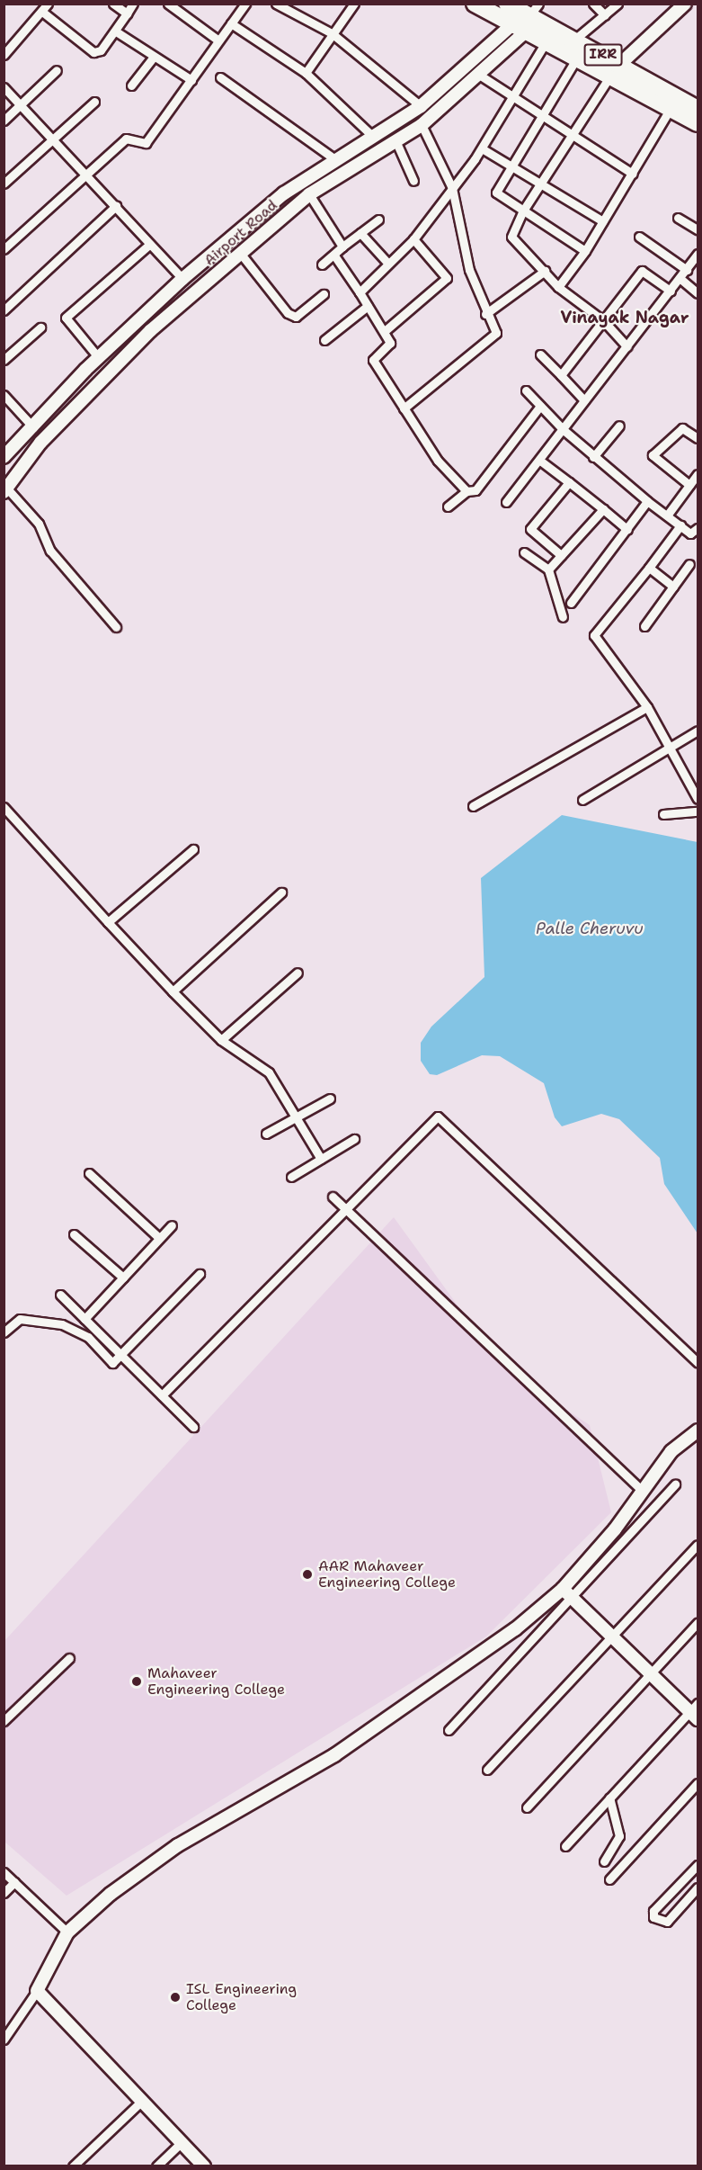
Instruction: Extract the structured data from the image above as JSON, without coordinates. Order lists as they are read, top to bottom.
{
  "streets": {
    "highway": ["IRR"],
    "main road": ["Airport Road"]
  },
  "crossings": [
    ["IRR", "Airport Road"]
  ],
  "districts": ["Vinayak Nagar"],
  "water": ["Palle Cheruvu"],
  "places": ["AAR Mahaveer Engineering College", "Mahaveer Engineering College", "ISL Engineering College"]
}
